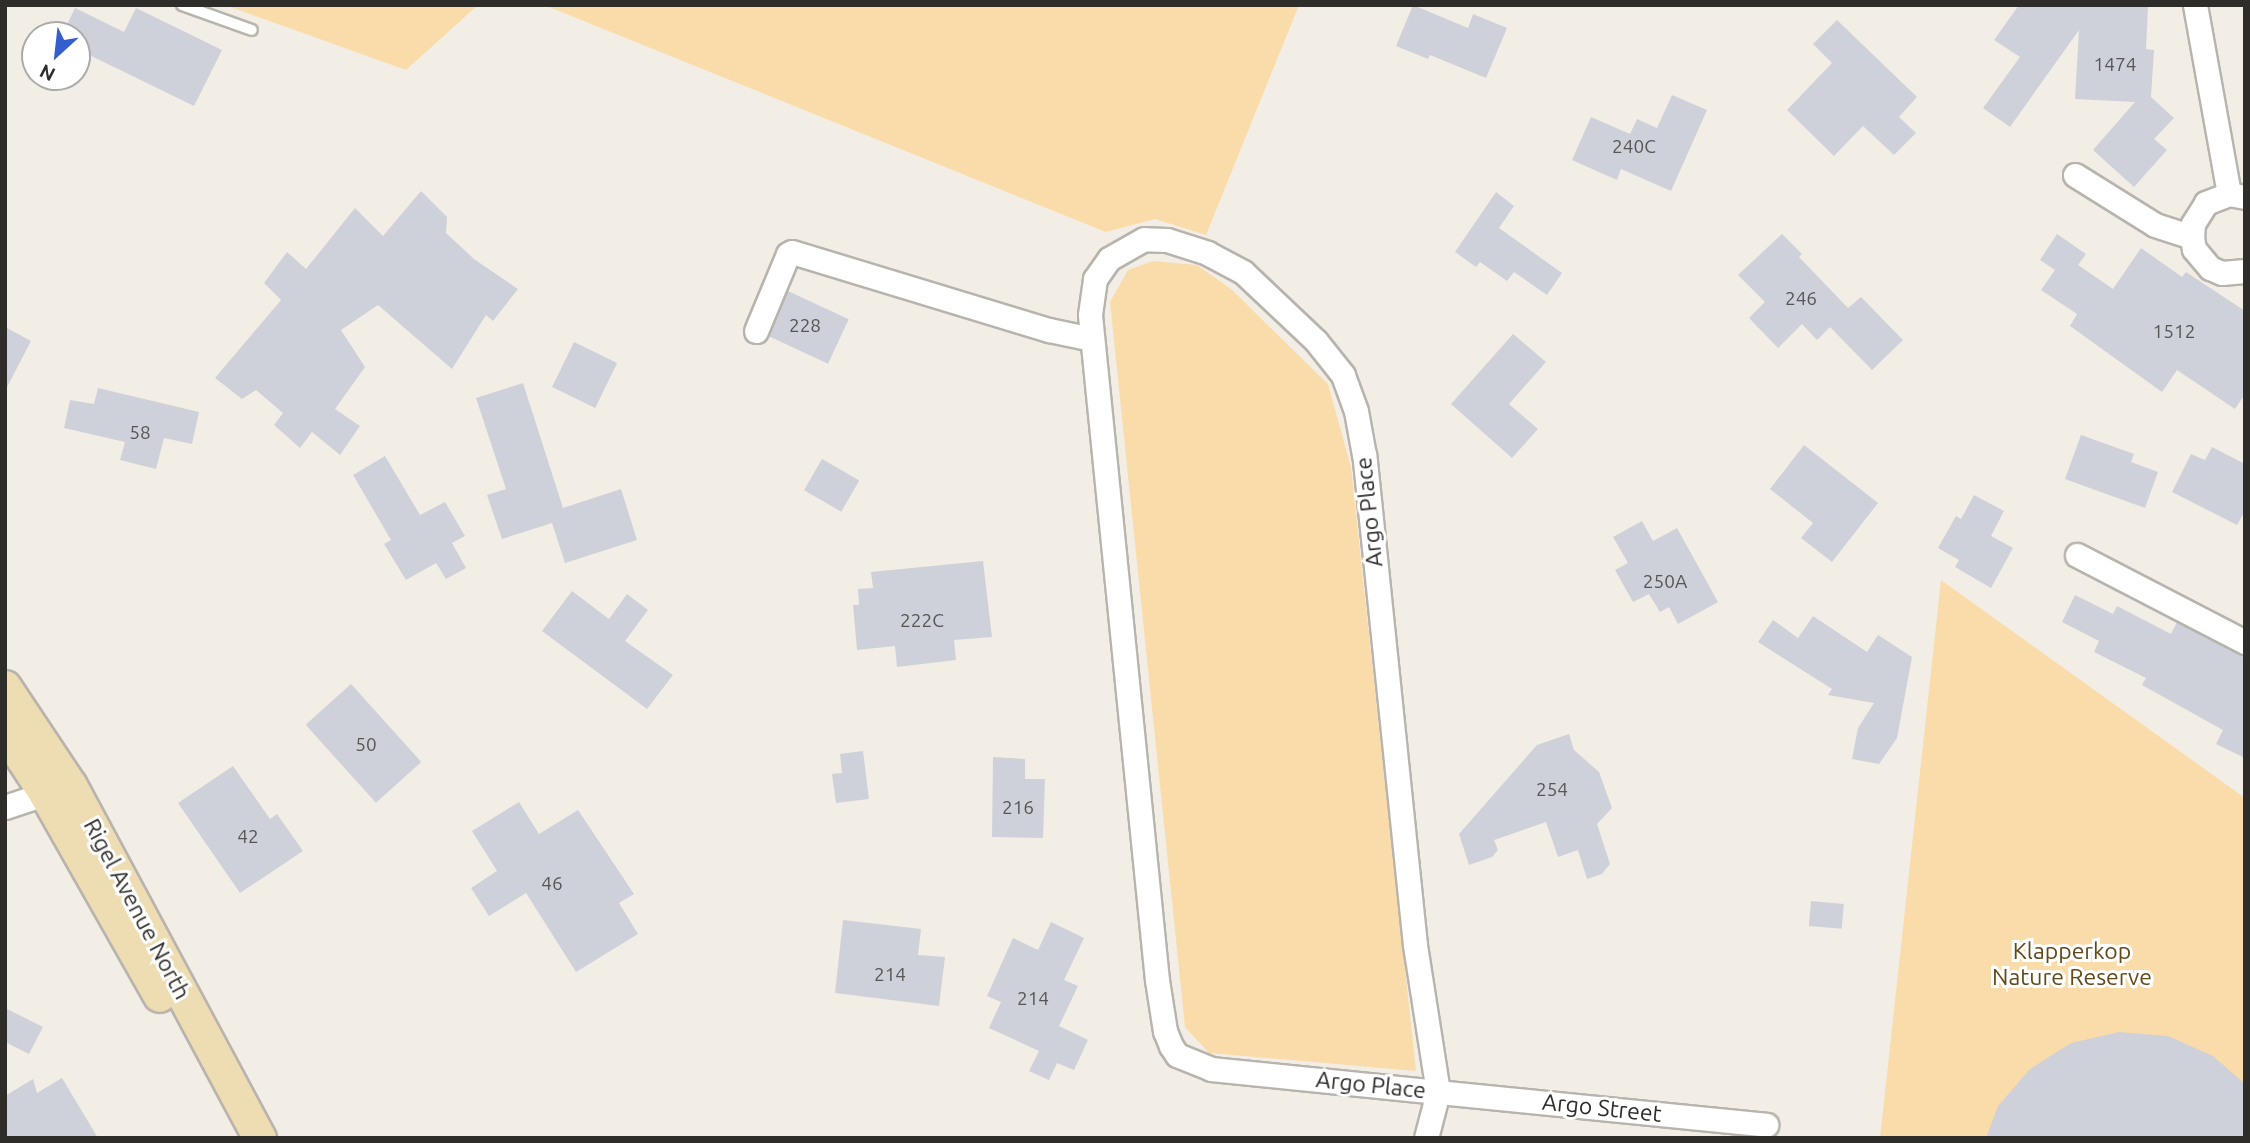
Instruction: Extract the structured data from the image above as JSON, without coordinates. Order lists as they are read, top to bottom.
{
  "streets": {
    "main road": ["Rigel Avenue North"],
    "street": ["Argo Place", "Argo Street"]
  },
  "crossings": [
    ["Argo Place", "Argo Street"]
  ],
  "parks": ["Klapperkop Nature Reserve"],
  "house_numbers": [
    "1474",
    "240C",
    "246",
    "228",
    "1512",
    "58",
    "250A",
    "222C",
    "50",
    "254",
    "216",
    "42",
    "46",
    "214",
    "214"
  ],
  "north": "bottom left"
}
